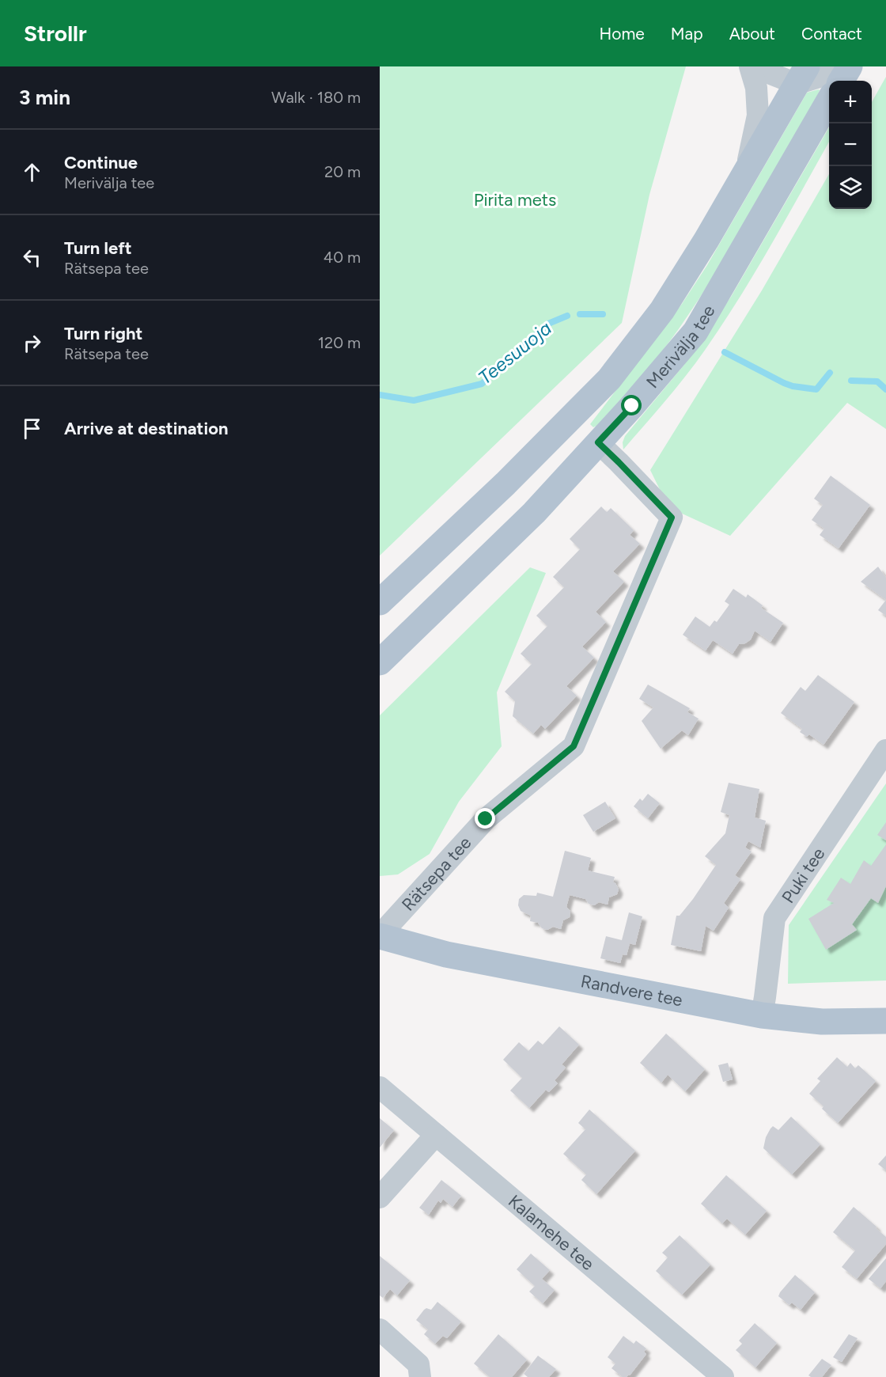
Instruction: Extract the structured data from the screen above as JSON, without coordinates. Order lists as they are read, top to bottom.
{
  "streets": {
    "main road": ["Merivälja tee", "Randvere tee"],
    "street": ["Rätsepa tee", "Puki tee", "Kalamehe tee"]
  },
  "crossings": [
    ["Merivälja tee", "Rätsepa tee"],
    ["Rätsepa tee", "Randvere tee"],
    ["Puki tee", "Randvere tee"]
  ],
  "water": ["Teesuuoja"],
  "parks": ["Pirita mets"],
  "page": {
    "header": "Strollr",
    "nav": [
      "Home",
      "Map",
      "About",
      "Contact"
    ],
    "heading": ["3 min", "Walk · 180 m"],
    "map_buttons": ["+", "−"],
    "list": [
      ["Continue", "Merivälja tee", "20 m"],
      ["Turn left", "Rätsepa tee", "40 m"],
      ["Turn right", "Rätsepa tee", "120 m"],
      "Arrive at destination"
    ]
  }
}
